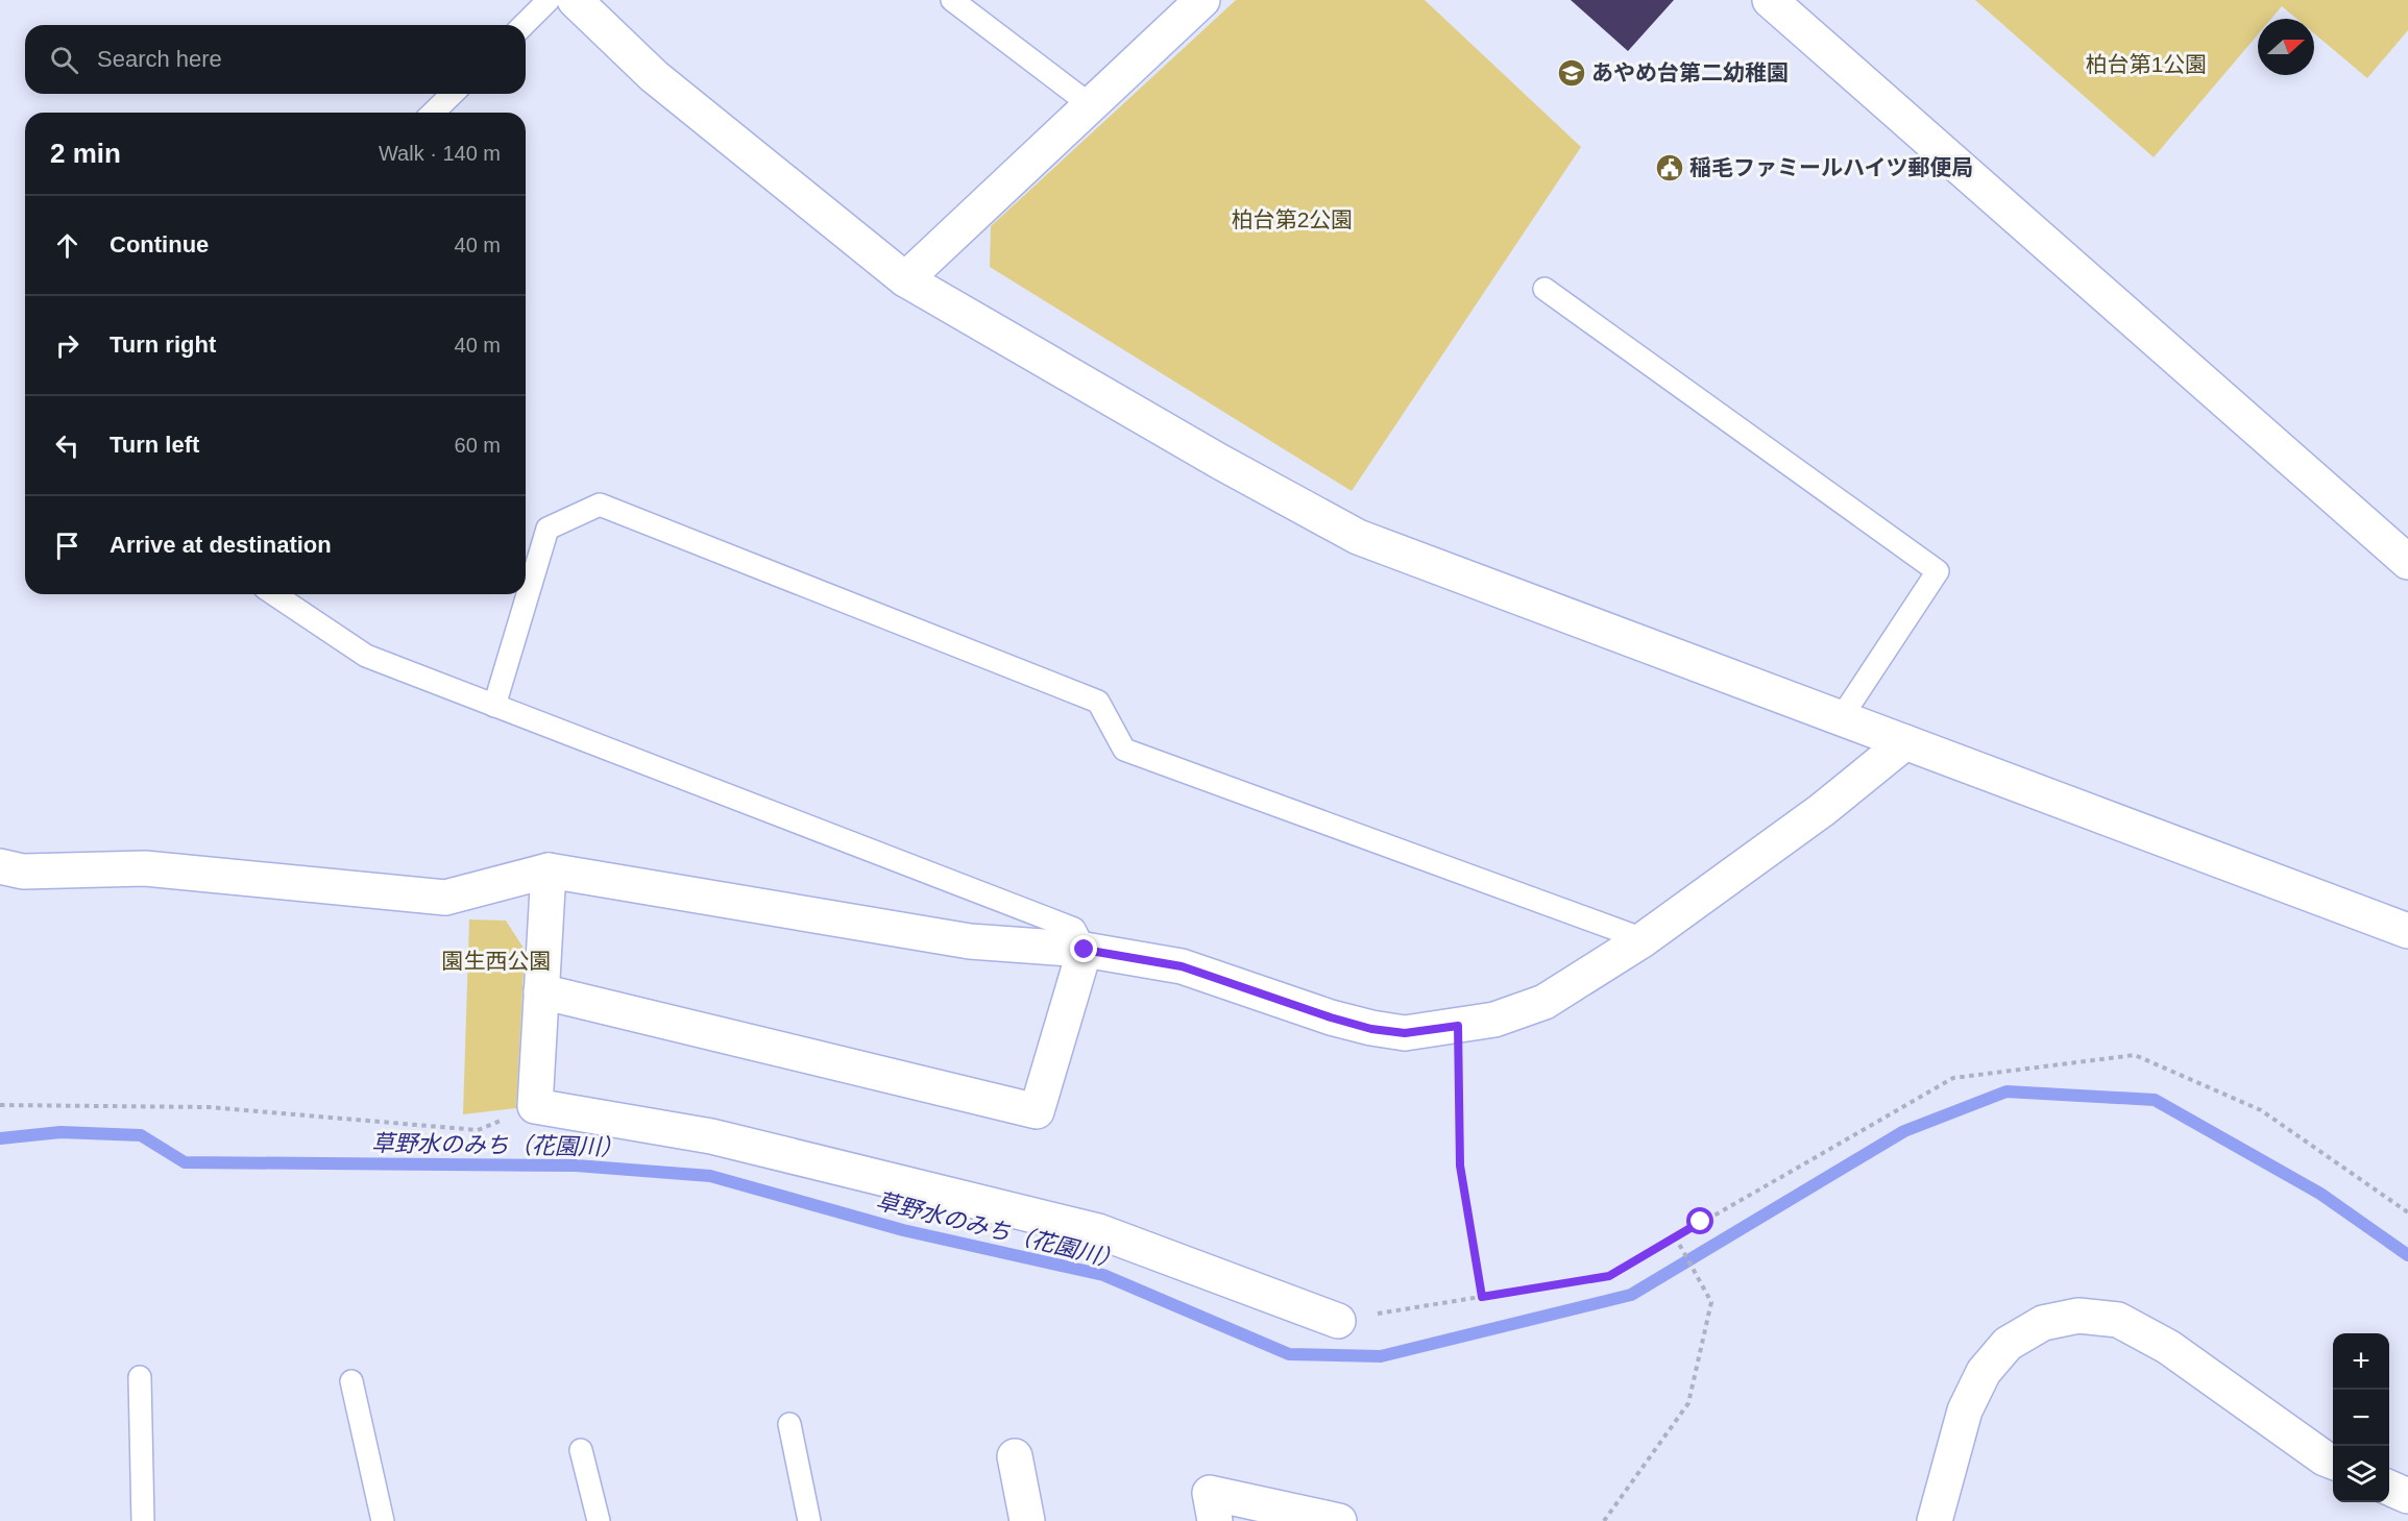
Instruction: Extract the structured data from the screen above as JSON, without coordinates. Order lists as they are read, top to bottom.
{
  "water": ["草野水のみち（花園川）"],
  "parks": ["柏台第1公園", "柏台第2公園", "園生西公園"],
  "places": {
    "school or university": ["あやめ台第二幼稚園"],
    "public building": ["稲毛ファミールハイツ郵便局"]
  },
  "north": "right",
  "page": {
    "search": "Search here",
    "heading": ["2 min", "Walk · 140 m"],
    "list": [
      ["Continue", "40 m"],
      ["Turn right", "40 m"],
      ["Turn left", "60 m"],
      "Arrive at destination"
    ],
    "map_buttons": ["+", "−"]
  }
}
